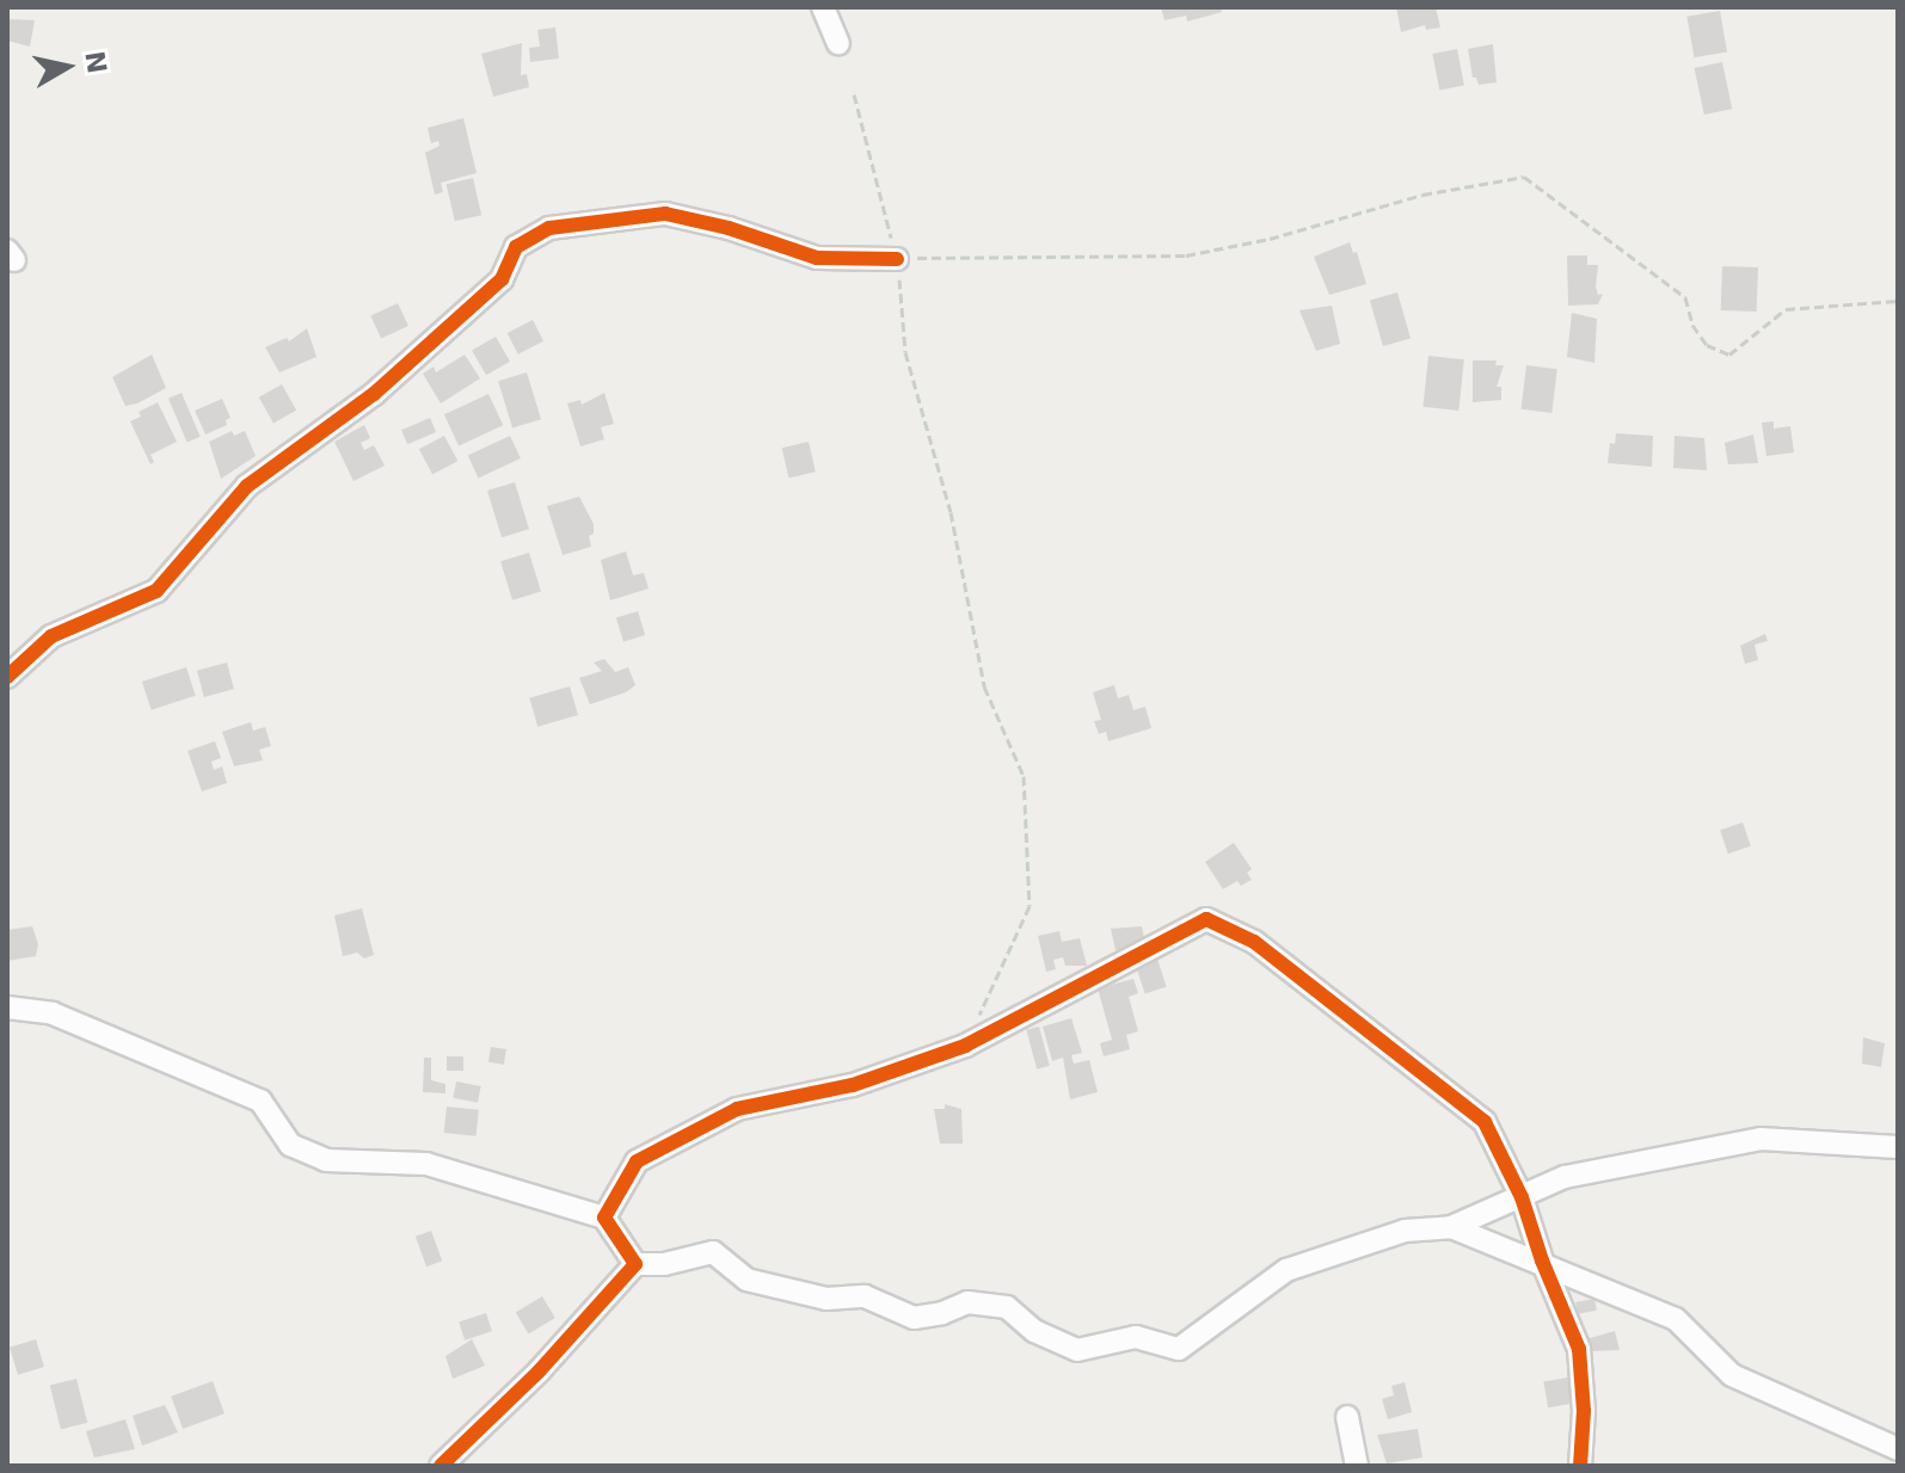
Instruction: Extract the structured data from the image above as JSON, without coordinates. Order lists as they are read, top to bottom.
{
  "north": "right"
}
